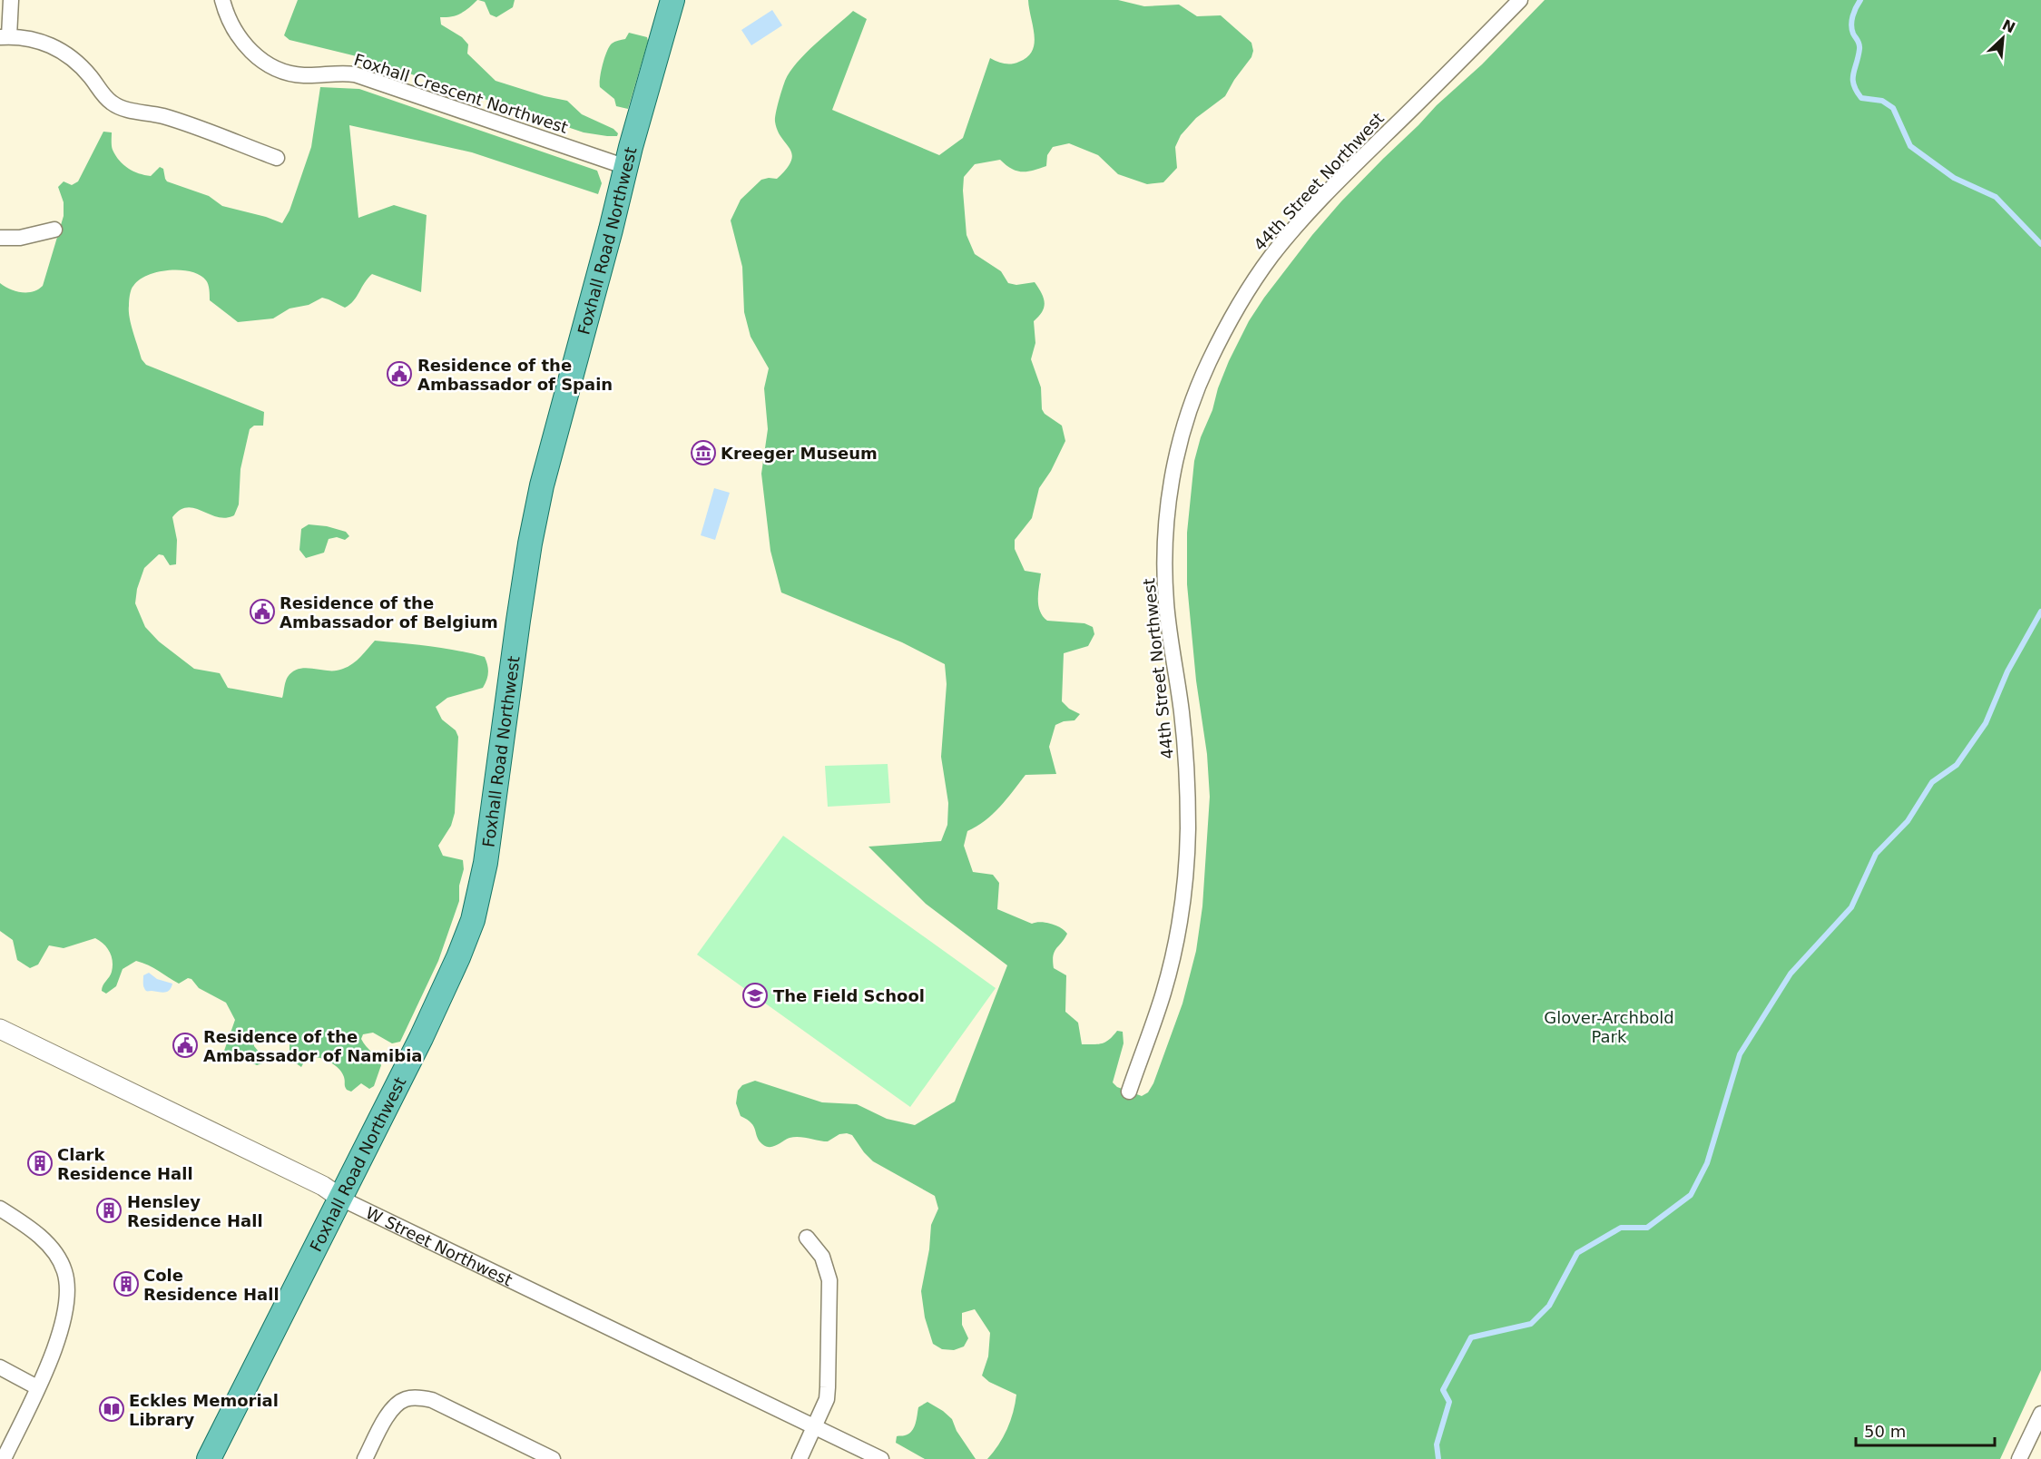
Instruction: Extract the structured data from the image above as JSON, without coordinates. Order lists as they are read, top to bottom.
{
  "streets": {
    "main road": ["Foxhall Road Northwest"],
    "street": ["Foxhall Crescent Northwest", "44th Street Northwest", "W Street Northwest"]
  },
  "crossings": [
    ["Foxhall Crescent Northwest", "Foxhall Road Northwest"],
    ["Foxhall Road Northwest", "W Street Northwest"]
  ],
  "parks": ["Glover-Archbold Park"],
  "places": {
    "public building": ["Residence of the Ambassador of Spain", "Residence of the Ambassador of Belgium", "Residence of the Ambassador of Namibia"],
    "museum": ["Kreeger Museum"],
    "school or university": ["The Field School"],
    "building": ["Clark Residence Hall", "Hensley Residence Hall", "Cole Residence Hall"],
    "library": ["Eckles Memorial Library"]
  },
  "scale_bar": "50 m",
  "north": "top right"
}
